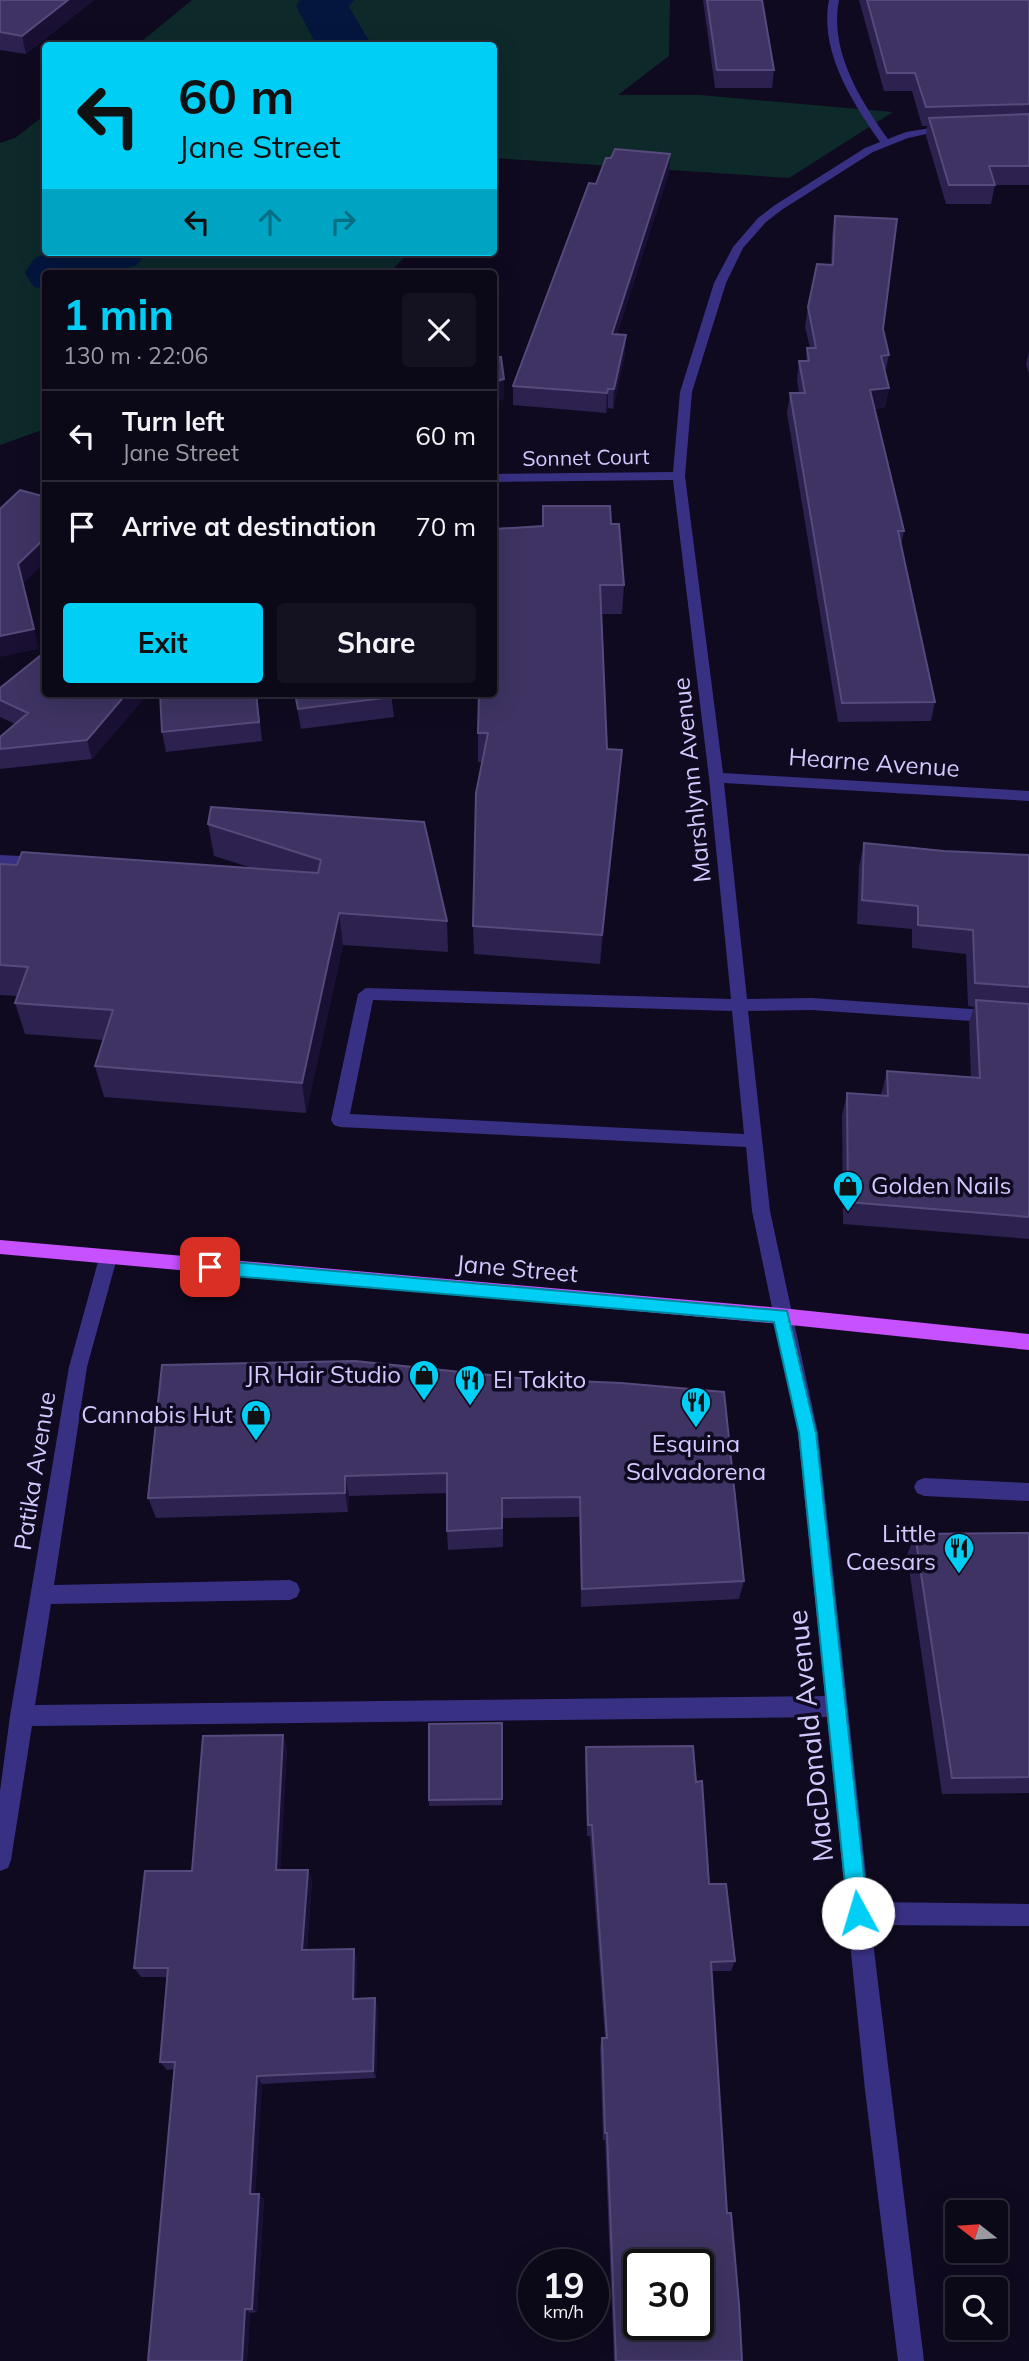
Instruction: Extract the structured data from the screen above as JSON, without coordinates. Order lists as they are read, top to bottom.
{
  "streets": {
    "main road": ["Jane Street"],
    "street": [
      "Sonnet Court",
      "Hearne Avenue",
      "Marshlynn Avenue",
      "Patika Avenue",
      "MacDonald Avenue"
    ]
  },
  "crossings": [
    ["Sonnet Court", "Marshlynn Avenue"],
    ["Hearne Avenue", "Marshlynn Avenue"],
    ["Marshlynn Avenue", "Jane Street"],
    ["Marshlynn Avenue", "MacDonald Avenue"],
    ["Jane Street", "Patika Avenue"],
    ["Jane Street", "MacDonald Avenue"]
  ],
  "places": {
    "shop": ["Golden Nails", "JR Hair Studio", "Cannabis Hut"],
    "restaurant": ["El Takito", "Esquina Salvadorena", "Little Caesars"]
  },
  "north": "left",
  "page": {
    "turn": ["60 m", "Jane Street"],
    "heading": ["1 min", "130 m · 22:06"],
    "list": [
      {
        "name": "Turn left",
        "note": "Jane Street",
        "value": "60 m"
      },
      {
        "name": "Arrive at destination",
        "value": "70 m"
      }
    ],
    "buttons": ["Exit", "Share"],
    "speed": "19 km/h",
    "limit": "30"
  }
}
